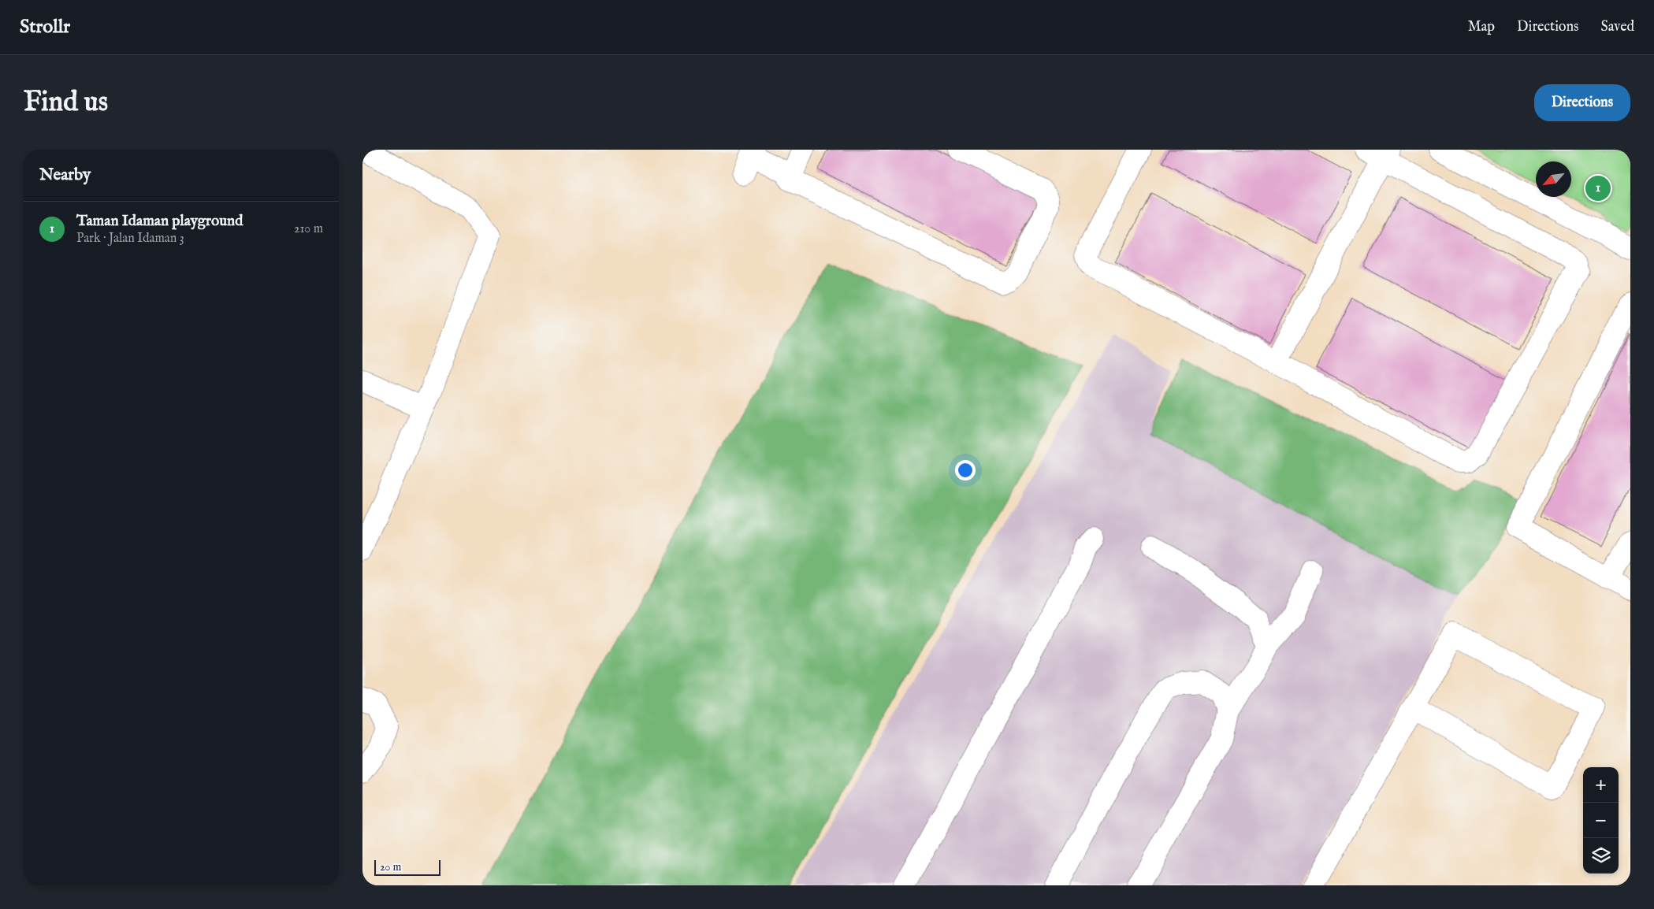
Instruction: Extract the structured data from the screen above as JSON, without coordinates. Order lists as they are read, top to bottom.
{
  "scale_bar": "20 m",
  "north": "bottom left",
  "page": {
    "header": "Strollr",
    "nav": ["Map", "Directions", "Saved"],
    "buttons": "Directions",
    "title": "Find us",
    "heading": "Nearby",
    "pins": "1",
    "list": [
      {
        "mark": "1",
        "name": "Taman Idaman playground",
        "note": "Park · Jalan Idaman 3",
        "value": "210 m"
      }
    ],
    "map_buttons": ["+", "−"],
    "scale": "20 m"
  }
}
